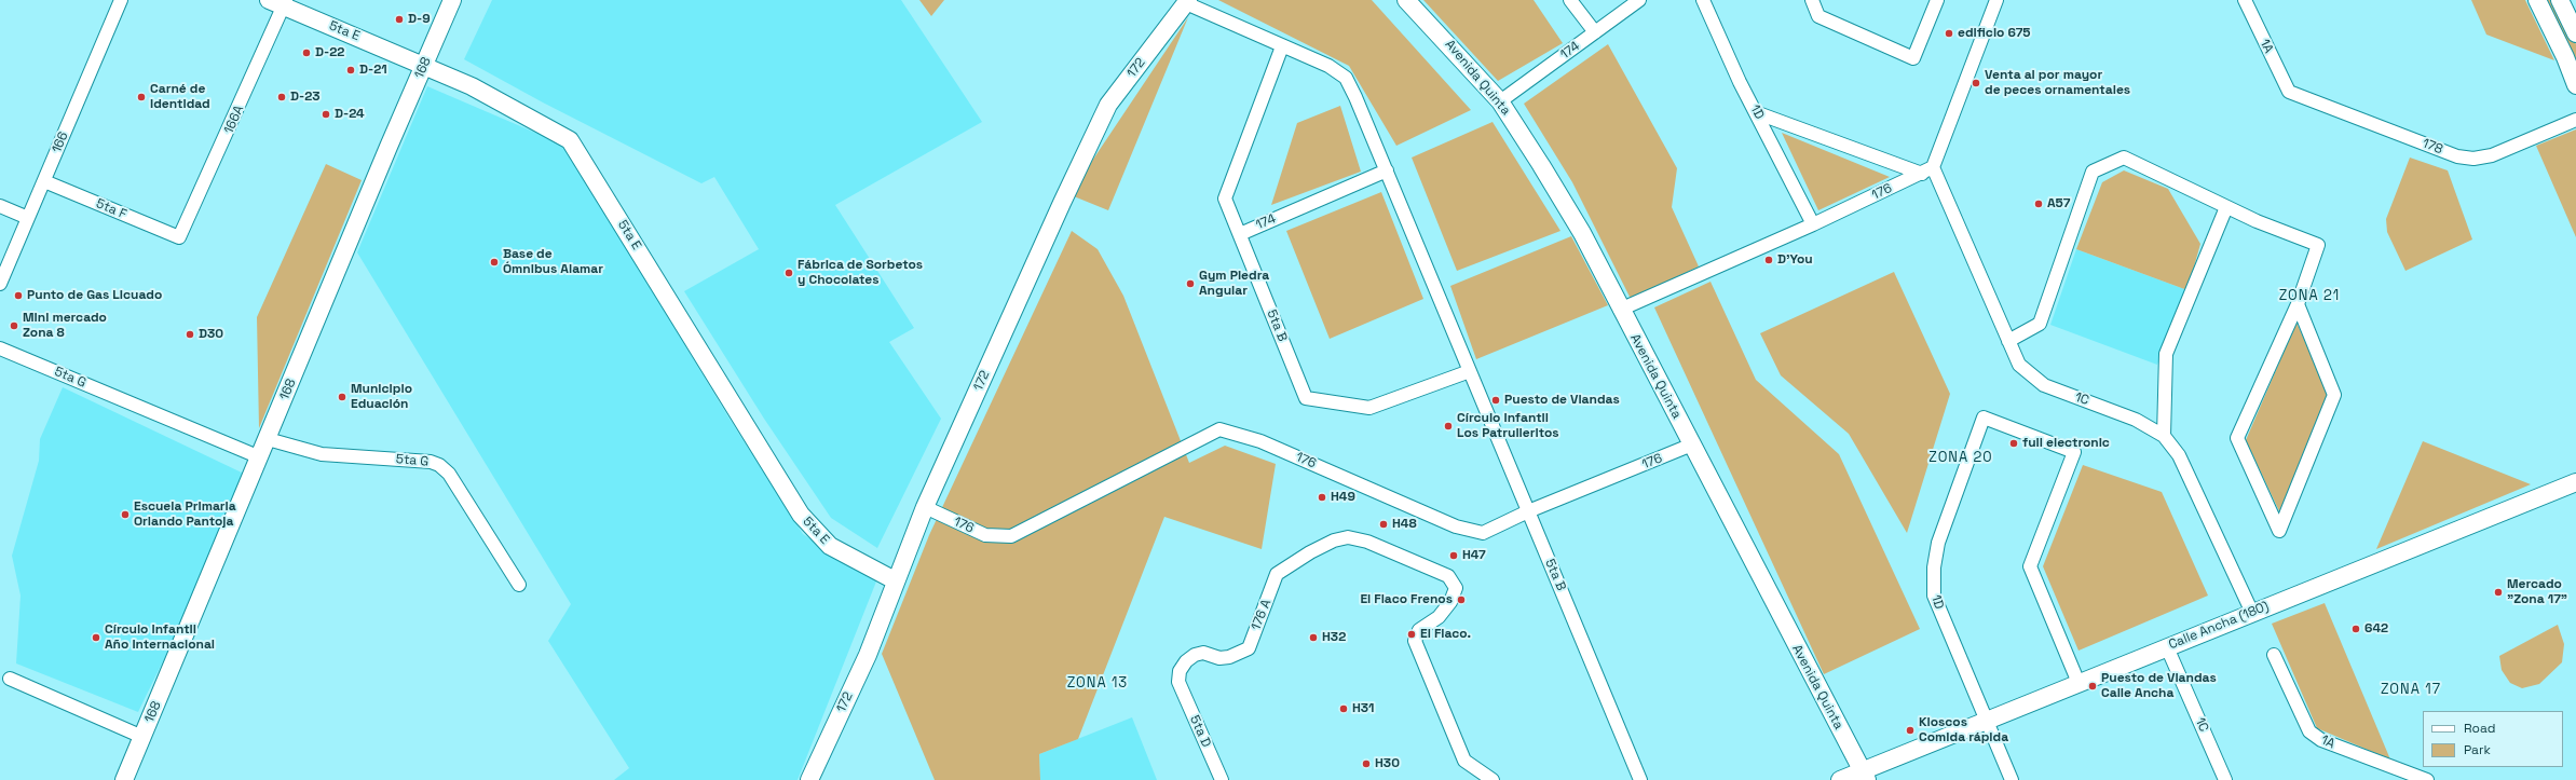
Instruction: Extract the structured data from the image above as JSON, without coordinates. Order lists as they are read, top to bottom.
{
  "streets": {
    "street": [
      "5ta E",
      "1A",
      "174",
      "168",
      "172",
      "Avenida Quinta",
      "1D",
      "166A",
      "166",
      "178",
      "176",
      "5ta F",
      "5ta B",
      "5ta G",
      "1C",
      "176 A",
      "Calle Ancha (180)",
      "5ta D"
    ]
  },
  "crossings": [
    ["5ta E", "168"],
    ["5ta E", "172"],
    ["5ta E", "166A"],
    ["1A", "178"],
    ["174", "Avenida Quinta"],
    ["174", "5ta B"],
    ["168", "5ta G"],
    ["172", "176"],
    ["172", "5ta B"],
    ["Avenida Quinta", "176"],
    ["Avenida Quinta", "Calle Ancha (180)"],
    ["1D", "176"],
    ["1D", "Calle Ancha (180)"],
    ["166A", "5ta F"],
    ["166", "5ta F"],
    ["176", "5ta B"],
    ["176", "1C"],
    ["1C", "Calle Ancha (180)"],
    ["176 A", "5ta D"]
  ],
  "districts": [
    "ZONA 21",
    "ZONA 20",
    "ZONA 13",
    "ZONA 17"
  ],
  "places": [
    "D-9",
    "edificio 675",
    "D-22",
    "D-21",
    "Venta al por mayor de peces ornamentales",
    "Carné de Identidad",
    "D-23",
    "D-24",
    "A57",
    "D'You",
    "Base de Ómnibus Alamar",
    "Fábrica de Sorbetos y Chocolates",
    "Gym Piedra Angular",
    "Punto de Gas Licuado",
    "Mini mercado Zona 8",
    "D30",
    "Municipio Eduación",
    "Puesto de Viandas",
    "Círculo Infantil Los Patrulleritos",
    "full electronic",
    "H49",
    "Escuela Primaria Orlando Pantoja",
    "H48",
    "H47",
    "Mercado \"Zona 17\"",
    "El Flaco Frenos",
    "642",
    "El Flaco.",
    "Círculo Infantil Año Internacional",
    "H32",
    "Puesto de Viandas Calle Ancha",
    "H31",
    "Kioscos Comida rápida",
    "H30"
  ],
  "legend": ["Road", "Park"]
}
